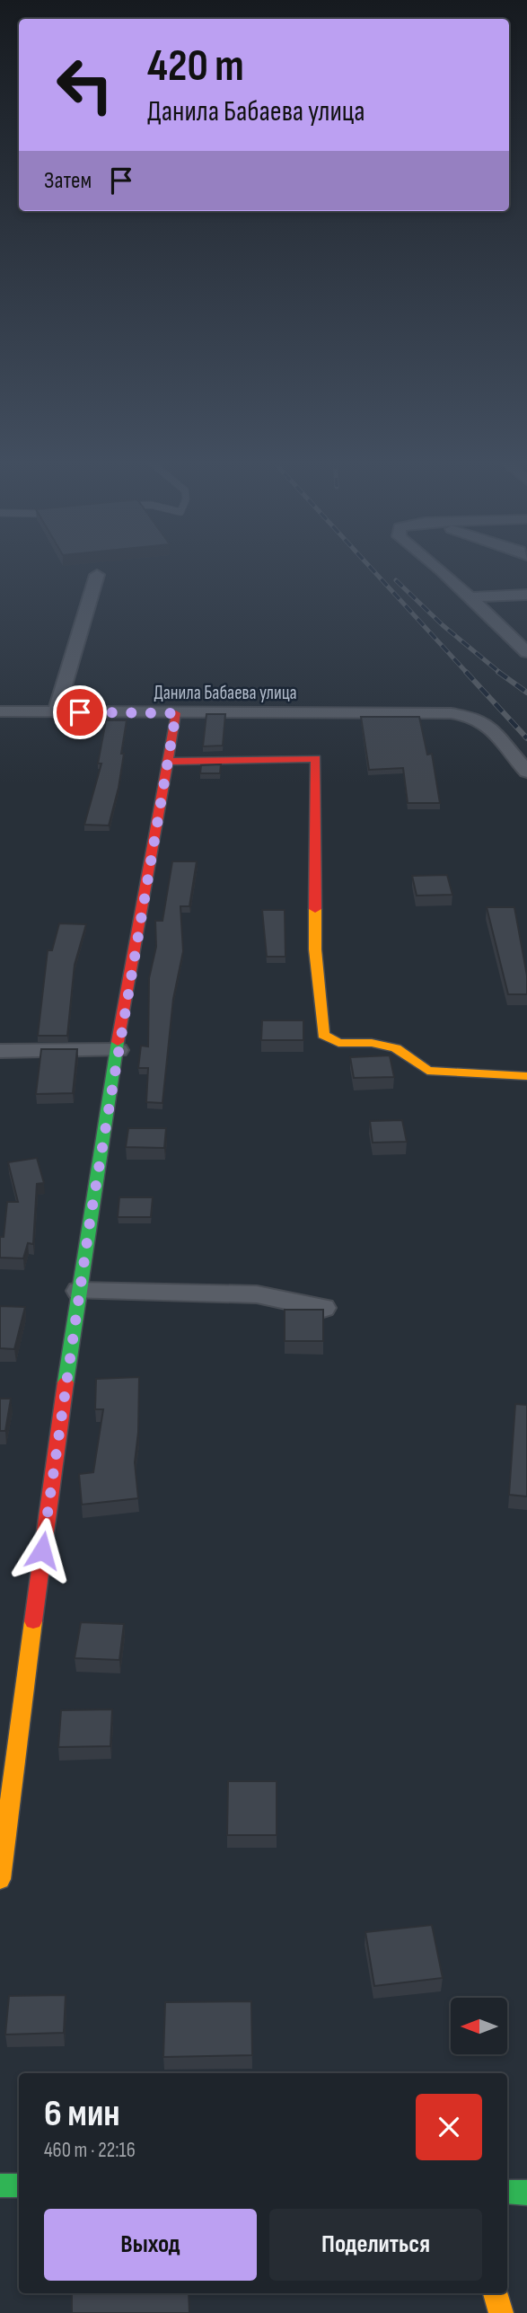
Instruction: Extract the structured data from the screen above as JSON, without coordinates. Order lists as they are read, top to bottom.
{
  "streets": {
    "street": ["Данила Бабаева улица"]
  },
  "north": "left",
  "page": {
    "turn": ["420 m", "Данила Бабаева улица"],
    "then": "Затем",
    "heading": ["6 мин", "460 m · 22:16"],
    "buttons": ["Выход", "Поделиться"]
  }
}
